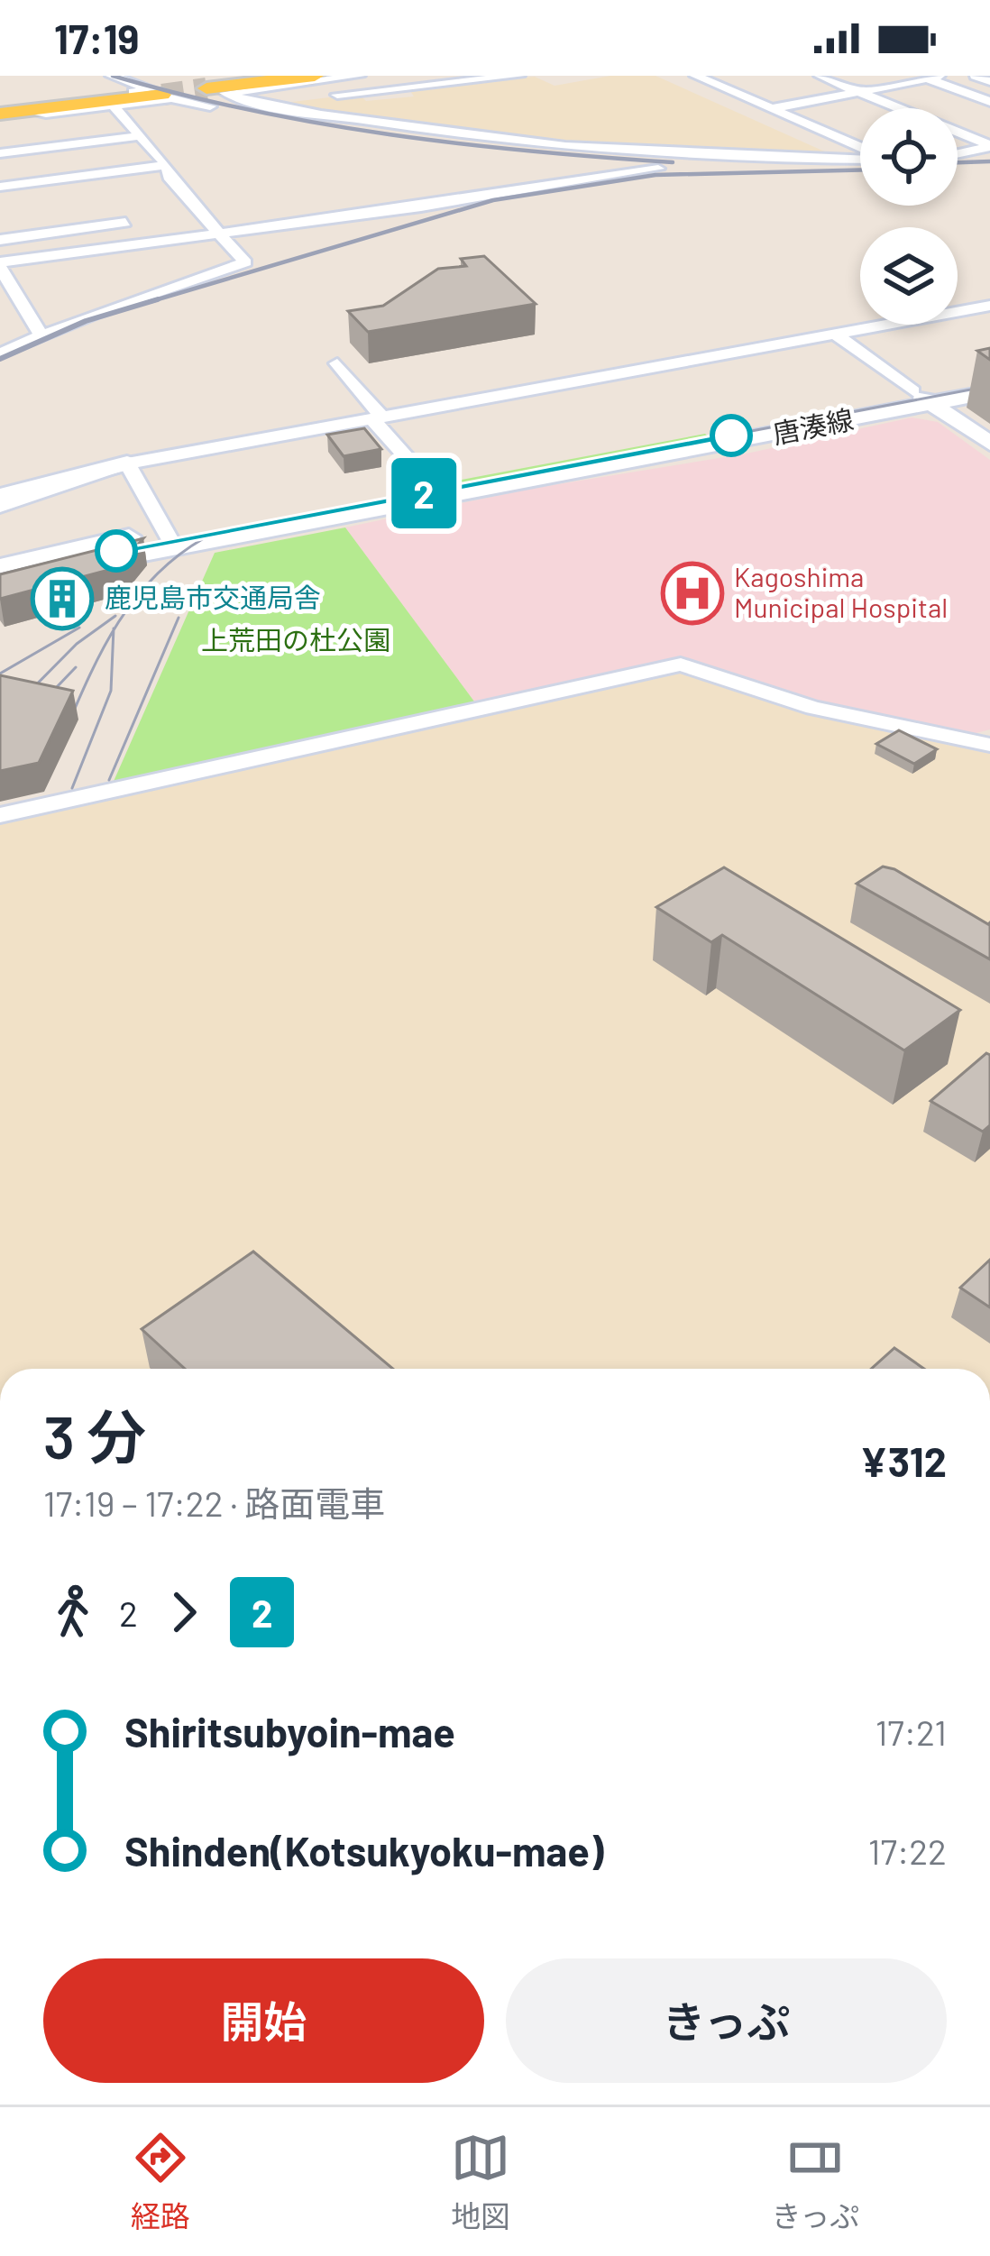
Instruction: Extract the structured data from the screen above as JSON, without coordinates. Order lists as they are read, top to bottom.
{
  "streets": {
    "street": ["唐湊線"]
  },
  "parks": ["上荒田の杜公園"],
  "places": {
    "hospital": ["Kagoshima Municipal Hospital"],
    "building": ["鹿児島市交通局舎"]
  },
  "lines": ["tram line 2"],
  "page": {
    "status": "17:19",
    "on_map": "2",
    "heading": ["3 分", "17:19 – 17:22 · 路面電車", "¥312"],
    "legs": ["2", "2"],
    "list": [
      {
        "name": "Shiritsubyoin-mae",
        "value": "17:21"
      },
      {
        "name": "Shinden(Kotsukyoku-mae)",
        "value": "17:22"
      }
    ],
    "buttons": ["開始", "きっぷ"],
    "tabs": ["経路", "地図", "きっぷ"]
  }
}
